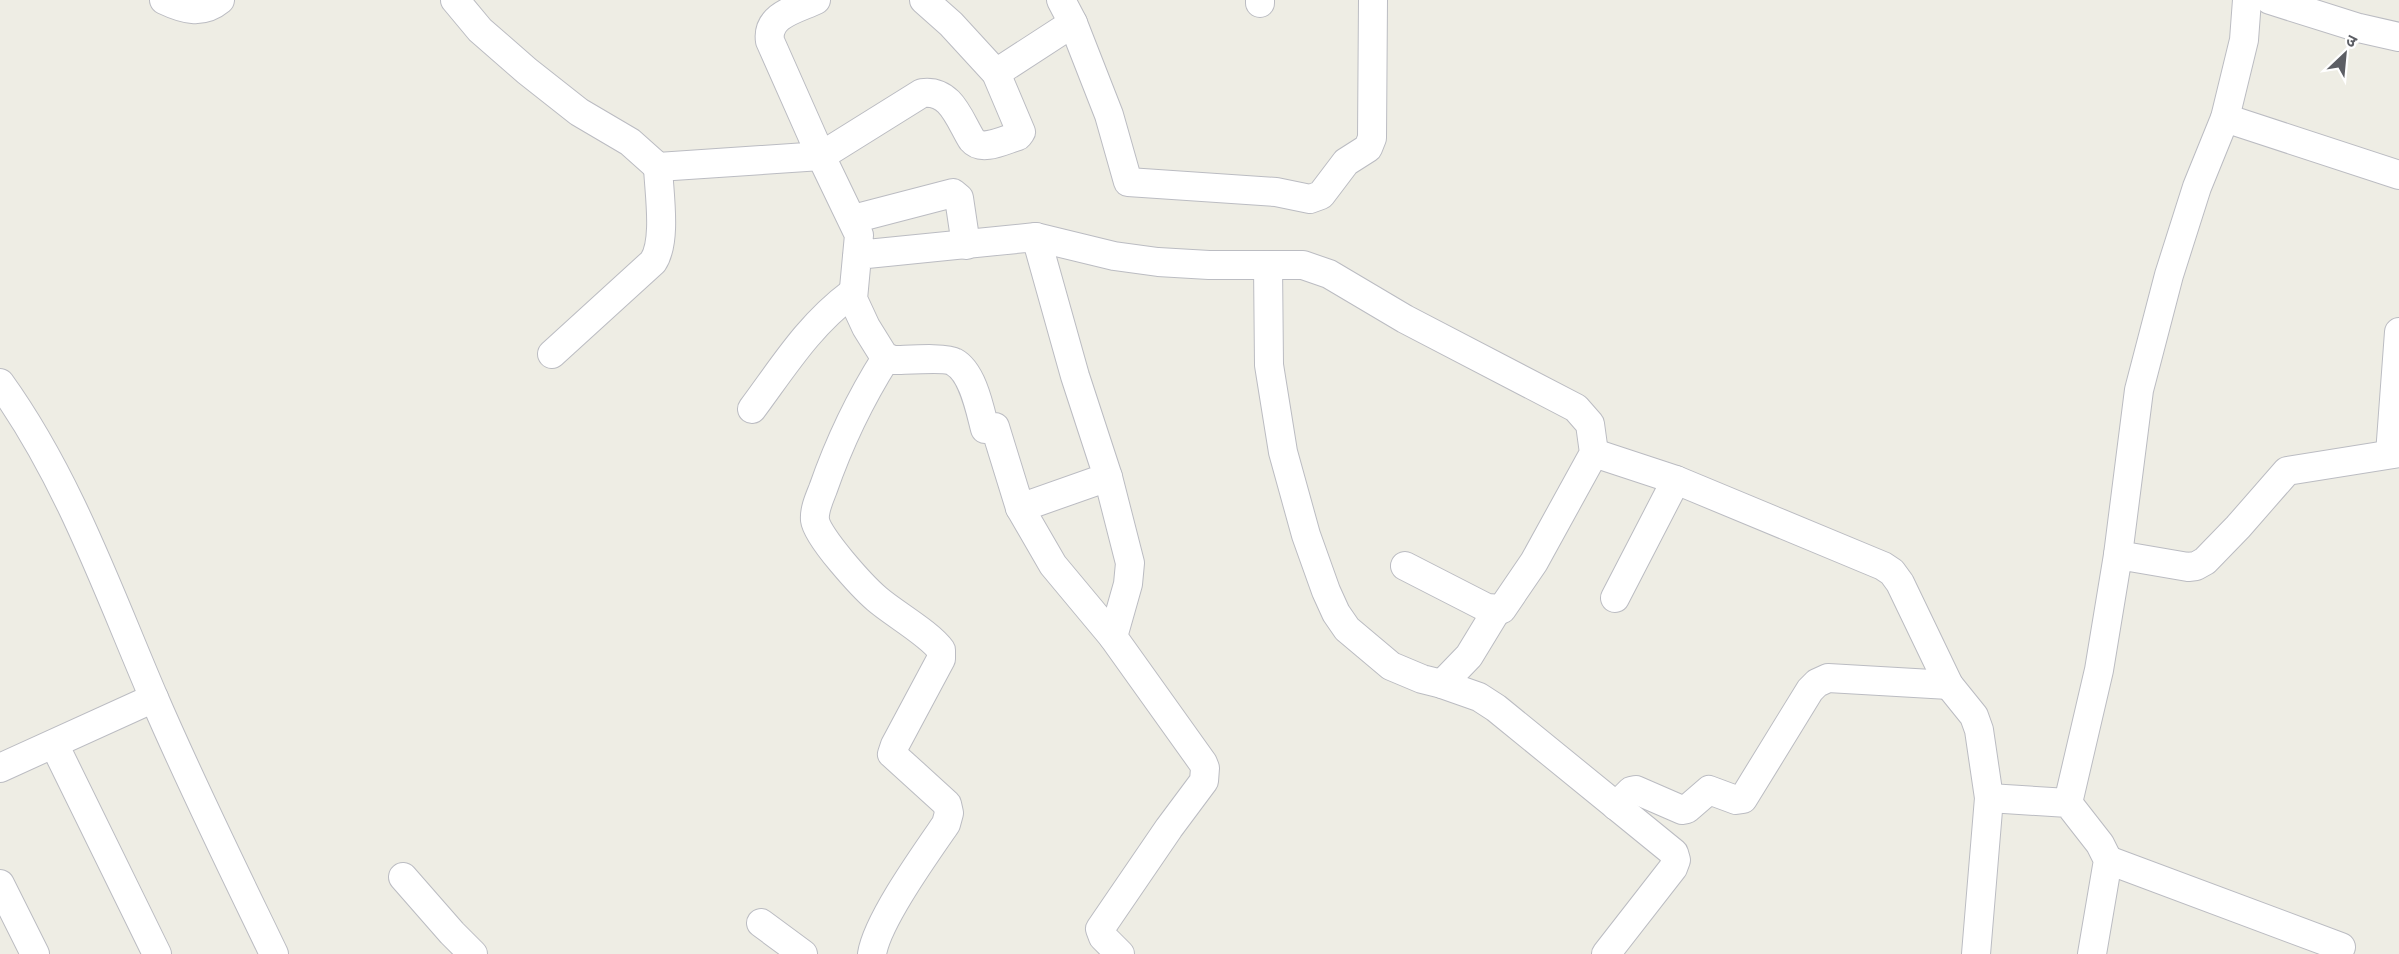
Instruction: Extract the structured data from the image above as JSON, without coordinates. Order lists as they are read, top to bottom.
{
  "north": "top right"
}
